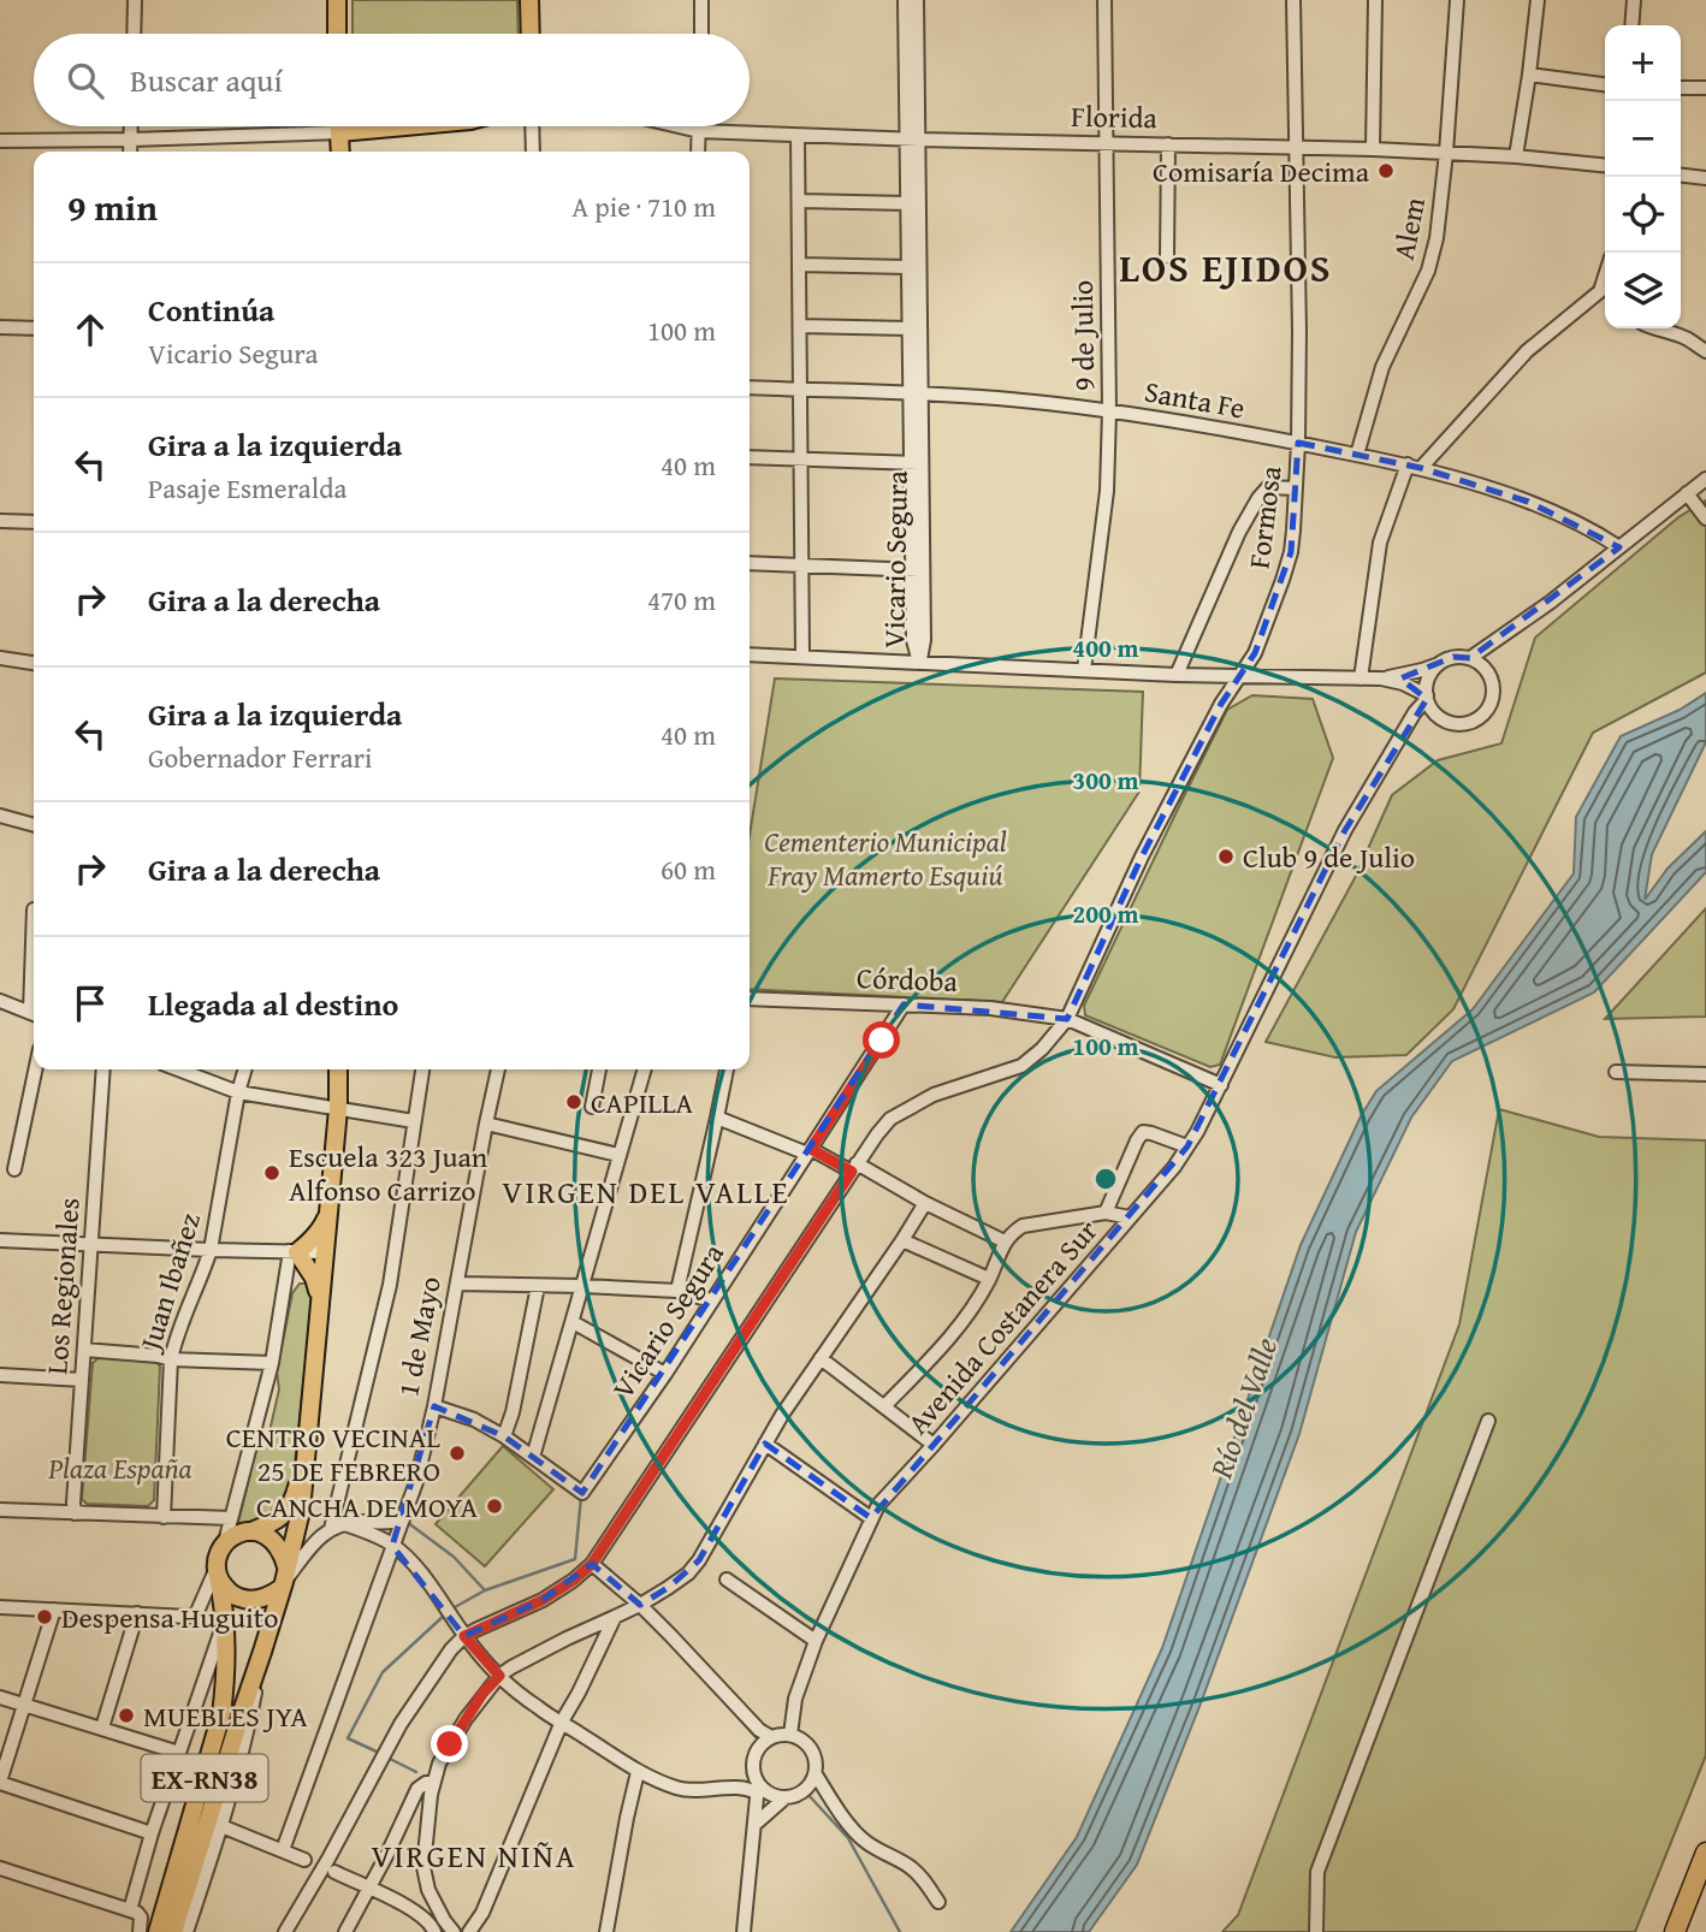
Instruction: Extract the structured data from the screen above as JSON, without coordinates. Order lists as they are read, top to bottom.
{
  "streets": {
    "main road": ["EX-RN38"],
    "street": [
      "Florida",
      "Alem",
      "9 de Julio",
      "Santa Fe",
      "Formosa",
      "Vicario Segura",
      "Córdoba",
      "Juan Ibañez",
      "Los Regionales",
      "Avenida Costanera Sur",
      "1 de Mayo"
    ]
  },
  "crossings": [
    ["Florida", "Alem"],
    ["Florida", "9 de Julio"],
    ["Florida", "Formosa"],
    ["Florida", "Vicario Segura"],
    ["Alem", "Santa Fe"],
    ["9 de Julio", "Santa Fe"],
    ["Santa Fe", "Formosa"],
    ["Santa Fe", "Vicario Segura"],
    ["Formosa", "Córdoba"],
    ["Vicario Segura", "Córdoba"],
    ["Córdoba", "Avenida Costanera Sur"]
  ],
  "districts": ["LOS EJIDOS", "VIRGEN DEL VALLE", "VIRGEN NIÑA"],
  "water": ["Río del Valle"],
  "parks": ["Cementerio Municipal Fray Mamerto Esquiú", "Plaza España"],
  "places": [
    "Comisaría Decima",
    "Club 9 de Julio",
    "CAPILLA",
    "Escuela 323 Juan Alfonso Carrizo",
    "CENTRO VECINAL 25 DE FEBRERO",
    "CANCHA DE MOYA",
    "Despensa Huguito",
    "MUEBLES JYA"
  ],
  "page": {
    "map_buttons": ["+", "−"],
    "search": "Buscar aquí",
    "heading": ["9 min", "A pie · 710 m"],
    "list": [
      ["Continúa", "Vicario Segura", "100 m"],
      ["Gira a la izquierda", "Pasaje Esmeralda", "40 m"],
      ["Gira a la derecha", "470 m"],
      ["Gira a la izquierda", "Gobernador Ferrari", "40 m"],
      ["Gira a la derecha", "60 m"],
      "Llegada al destino"
    ]
  },
  "rings": [
    "400 m",
    "300 m",
    "200 m",
    "100 m"
  ]
}
